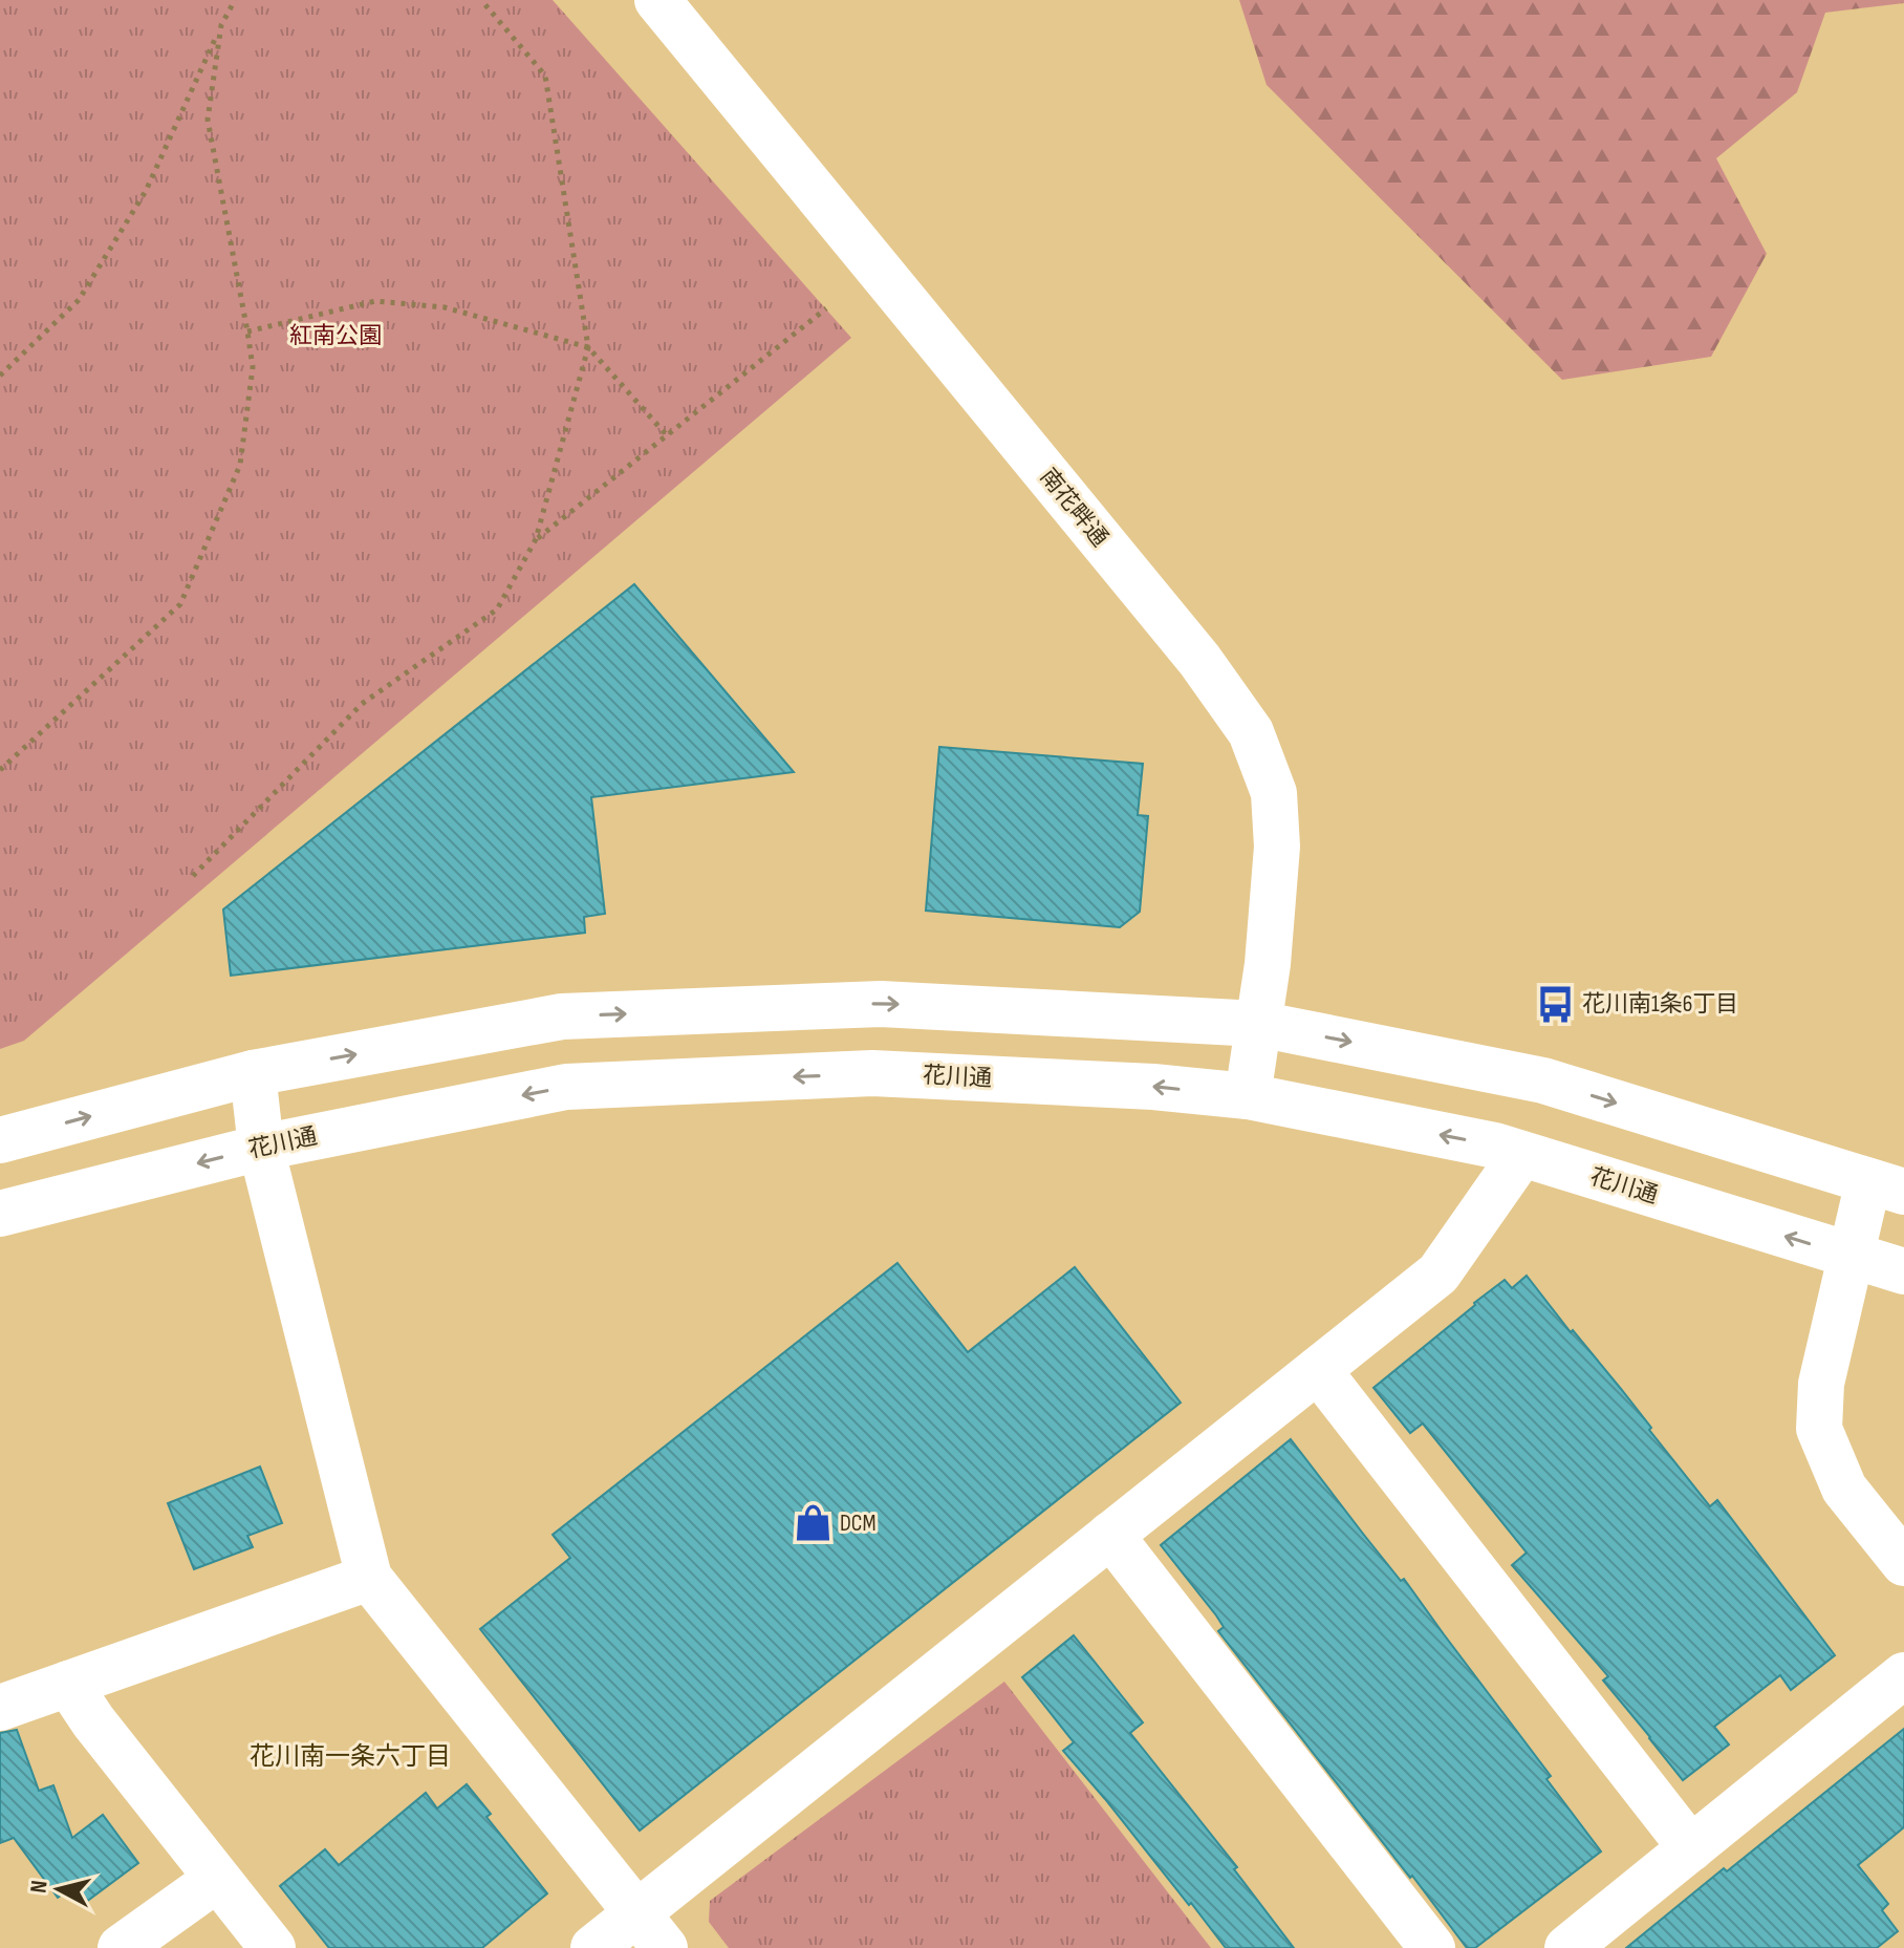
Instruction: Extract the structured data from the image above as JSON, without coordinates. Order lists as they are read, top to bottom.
{
  "streets": {
    "street": ["南花畔通", "花川通"]
  },
  "crossings": [
    ["南花畔通", "花川通"]
  ],
  "districts": ["花川南一条六丁目"],
  "parks": ["紅南公園"],
  "places": {
    "bus stop": ["花川南1条6丁目"],
    "shop": ["DCM"]
  },
  "north": "left"
}
